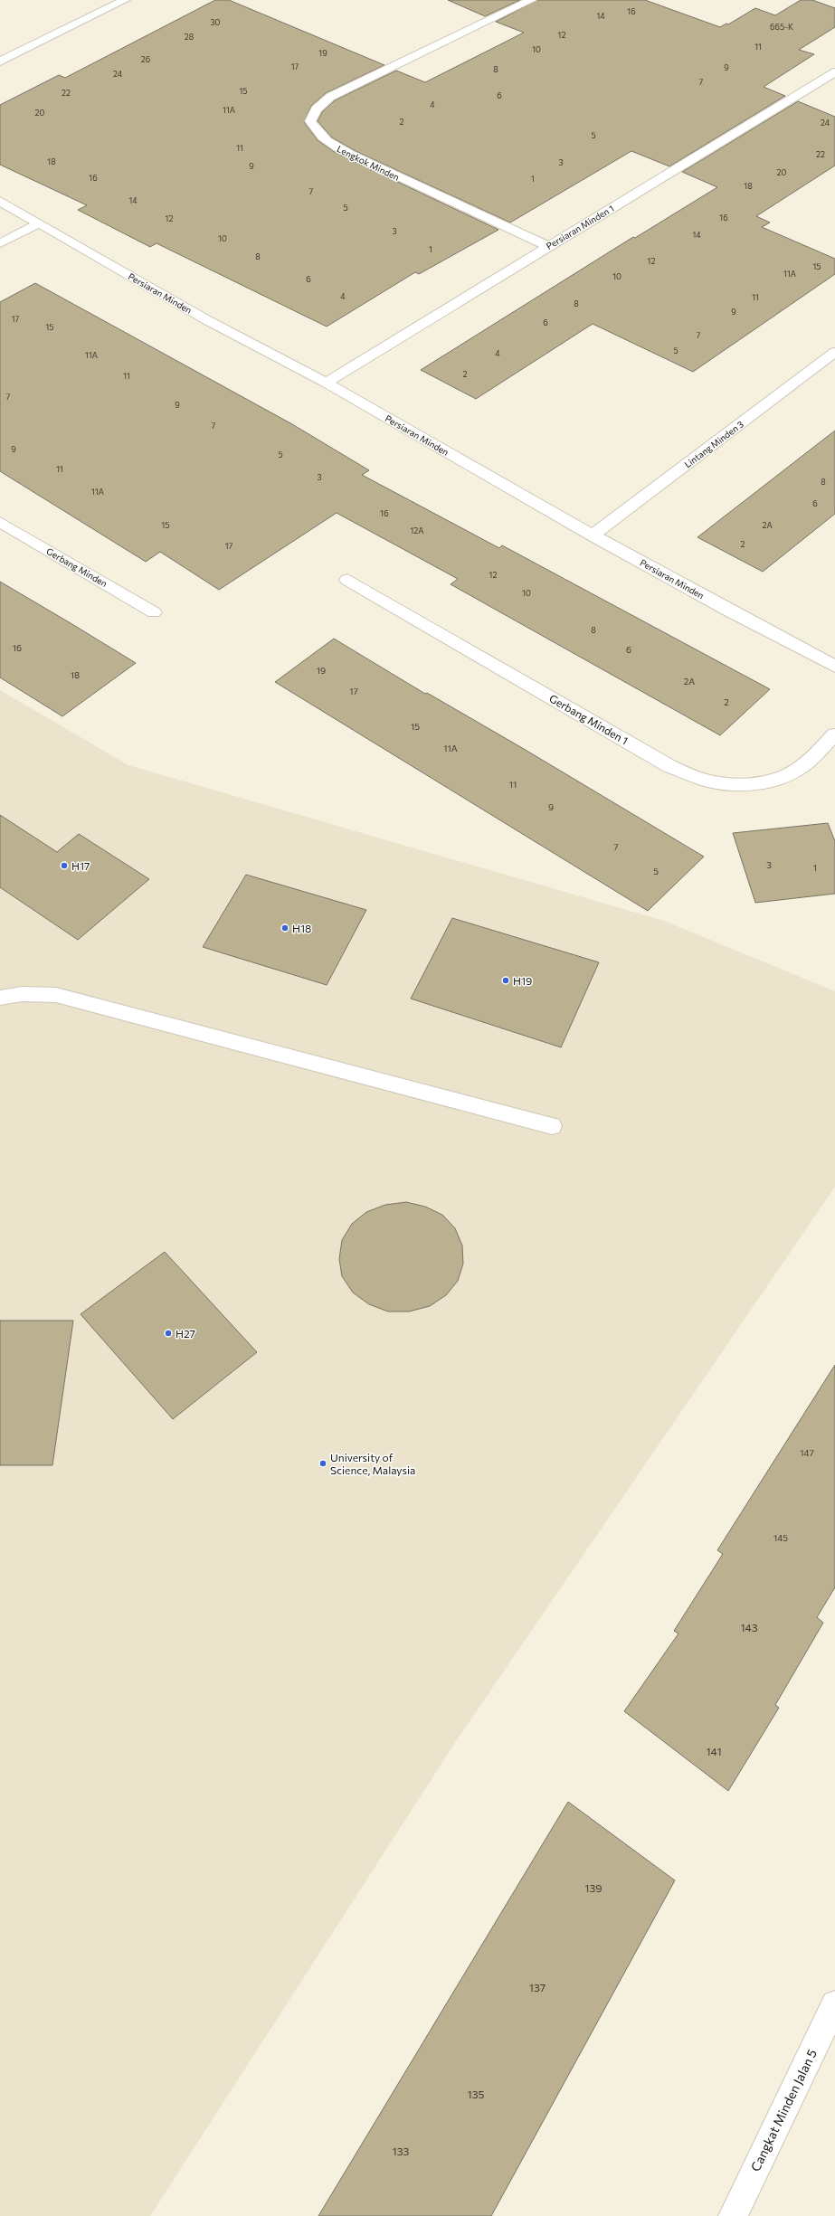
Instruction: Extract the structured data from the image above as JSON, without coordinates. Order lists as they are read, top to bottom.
{
  "streets": {
    "street": [
      "Lengkok Minden",
      "Persiaran Minden 1",
      "Persiaran Minden",
      "Lintang Minden 3",
      "Gerbang Minden",
      "Gerbang Minden 1",
      "Cangkat Minden Jalan 5"
    ]
  },
  "crossings": [
    ["Lengkok Minden", "Persiaran Minden 1"],
    ["Persiaran Minden 1", "Persiaran Minden"],
    ["Persiaran Minden", "Lintang Minden 3"]
  ],
  "places": [
    "H17",
    "H18",
    "H19",
    "H27",
    "University of Science, Malaysia"
  ],
  "house_numbers": [
    "16",
    "14",
    "30",
    "665-K",
    "12",
    "28",
    "11",
    "10",
    "19",
    "26",
    "17",
    "9",
    "8",
    "24",
    "7",
    "15",
    "22",
    "6",
    "4",
    "11A",
    "20",
    "2",
    "24",
    "5",
    "11",
    "22",
    "18",
    "3",
    "9",
    "20",
    "16",
    "1",
    "18",
    "7",
    "14",
    "5",
    "16",
    "12",
    "3",
    "14",
    "10",
    "1",
    "8",
    "12",
    "15",
    "11A",
    "10",
    "6",
    "4",
    "11",
    "8",
    "9",
    "17",
    "6",
    "15",
    "7",
    "5",
    "4",
    "11A",
    "2",
    "11",
    "7",
    "9",
    "7",
    "9",
    "5",
    "11",
    "3",
    "8",
    "11A",
    "6",
    "16",
    "15",
    "2A",
    "12A",
    "2",
    "17",
    "12",
    "10",
    "8",
    "16",
    "6",
    "19",
    "18",
    "2A",
    "17",
    "2",
    "15",
    "11A",
    "11",
    "9",
    "7",
    "3",
    "1",
    "5",
    "147",
    "145",
    "143",
    "141",
    "139",
    "137",
    "135",
    "133"
  ]
}
